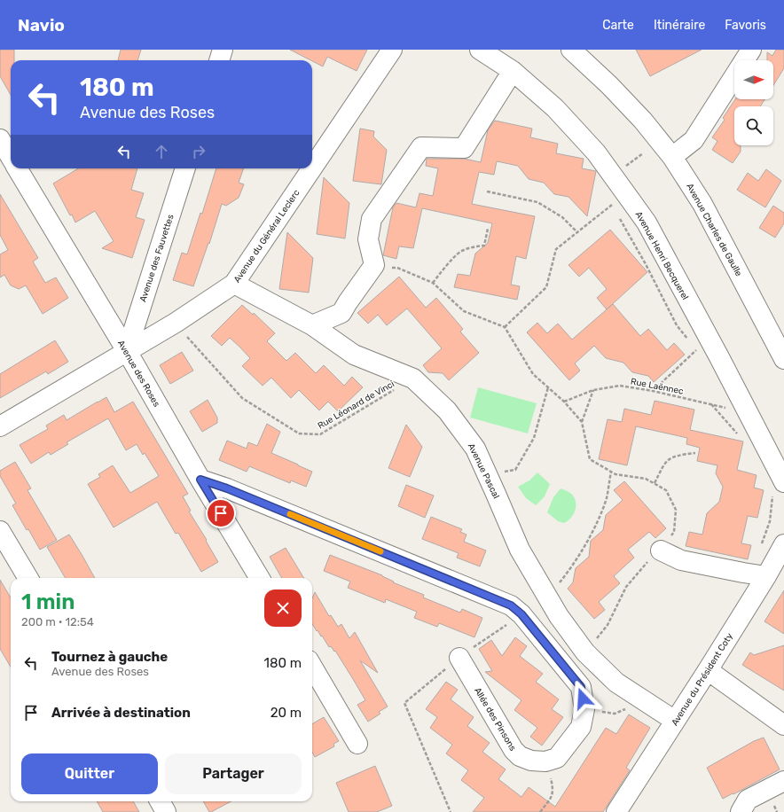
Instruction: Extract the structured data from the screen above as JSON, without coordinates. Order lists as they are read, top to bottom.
{
  "streets": {
    "street": [
      "Avenue Charles de Gaulle",
      "Avenue du Général Leclerc",
      "Avenue Henri Becquerel",
      "Avenue des Fauvettes",
      "Avenue des Roses",
      "Avenue Pascal",
      "Avenue du Président Coty",
      "Allée des Pinsons"
    ],
    "path": ["Rue Laënnec", "Rue Léonard de Vinci"]
  },
  "crossings": [
    ["Avenue du Général Leclerc", "Avenue des Fauvettes"],
    ["Avenue du Général Leclerc", "Avenue des Roses"],
    ["Avenue du Général Leclerc", "Rue Léonard de Vinci"],
    ["Avenue du Général Leclerc", "Avenue Pascal"],
    ["Avenue Henri Becquerel", "Rue Laënnec"],
    ["Avenue des Fauvettes", "Avenue des Roses"],
    ["Rue Léonard de Vinci", "Avenue Pascal"],
    ["Avenue Pascal", "Avenue du Président Coty"]
  ],
  "north": "right",
  "page": {
    "header": "Navio",
    "nav": ["Carte", "Itinéraire", "Favoris"],
    "turn": ["180 m", "Avenue des Roses"],
    "heading": ["1 min", "200 m · 12:54"],
    "list": [
      {
        "name": "Tournez à gauche",
        "note": "Avenue des Roses",
        "value": "180 m"
      },
      {
        "name": "Arrivée à destination",
        "value": "20 m"
      }
    ],
    "buttons": ["Quitter", "Partager"]
  }
}
